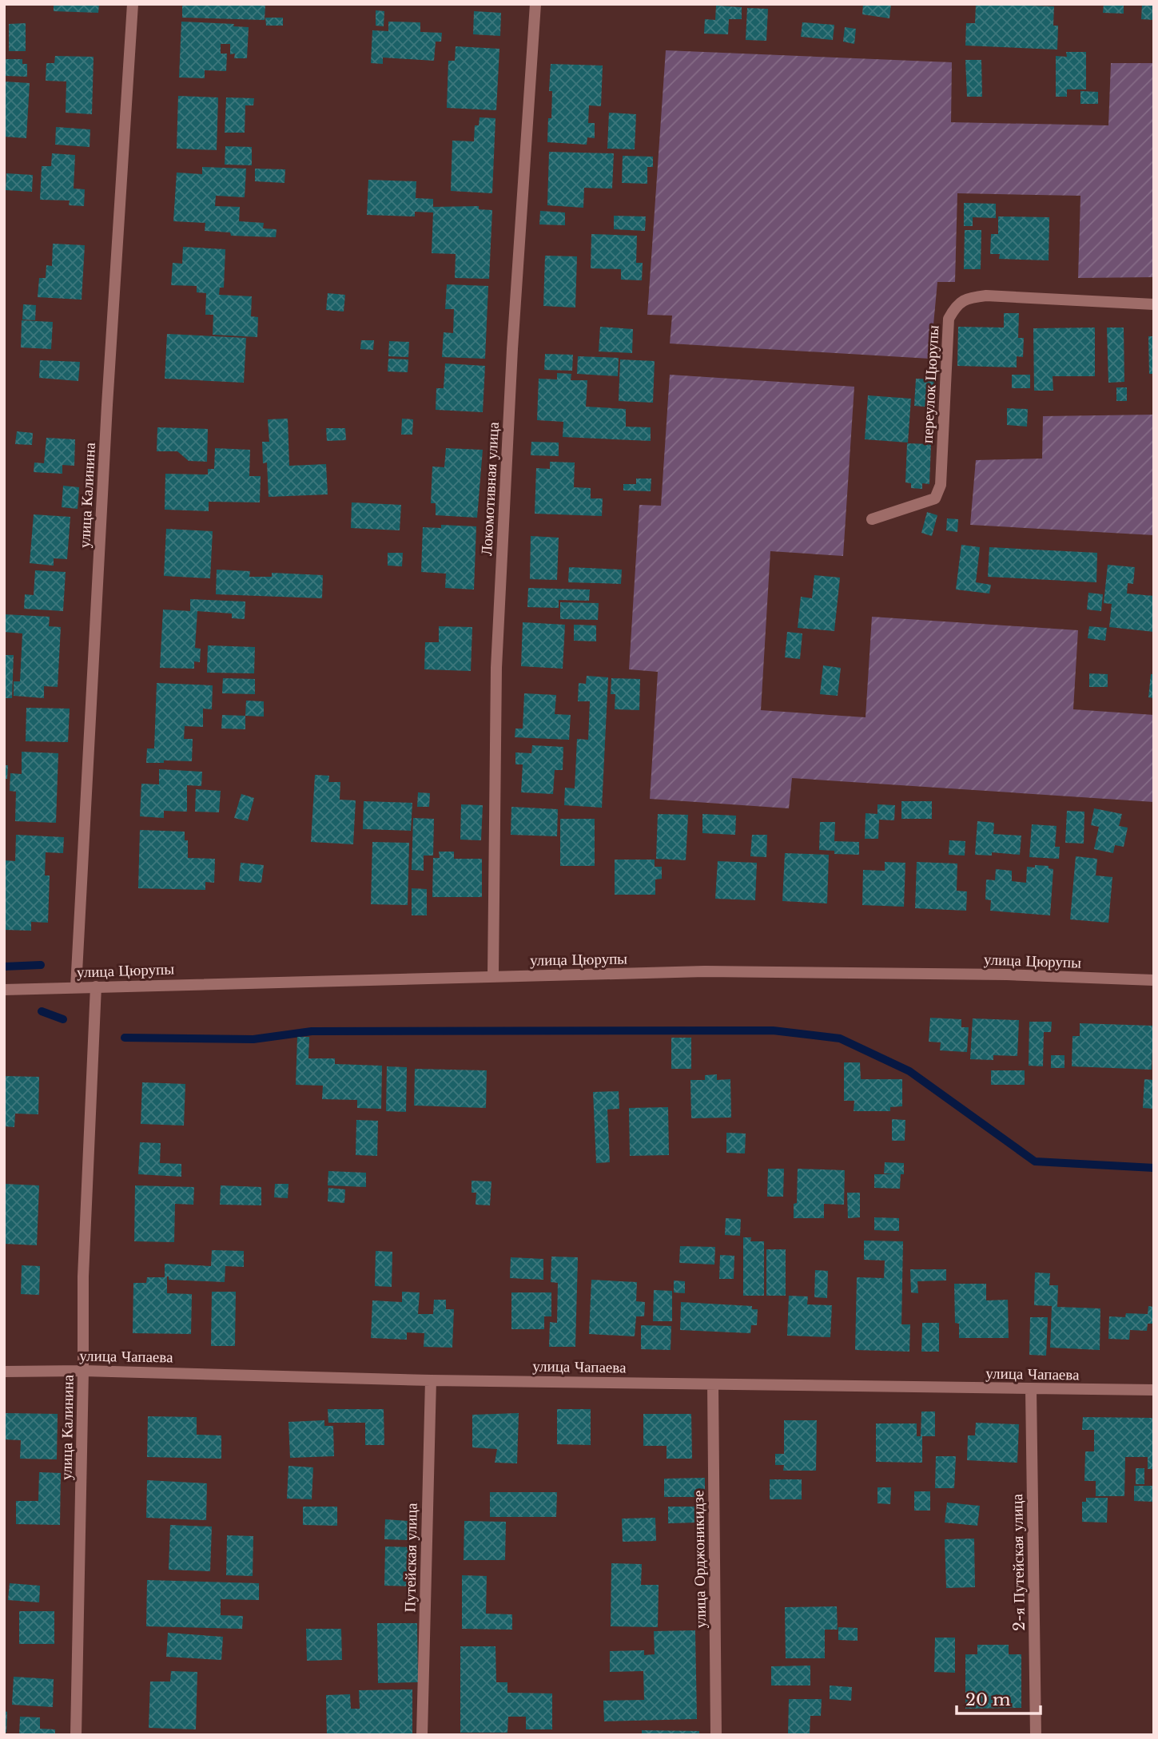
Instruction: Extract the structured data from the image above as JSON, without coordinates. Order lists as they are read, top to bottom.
{
  "streets": {
    "street": [
      "переулок Цюрупы",
      "Локомотивная улица",
      "улица Калинина",
      "улица Цюрупы",
      "улица Чапаева",
      "Путейская улица",
      "улица Орджоникидзе",
      "2-я Путейская улица"
    ]
  },
  "crossings": [
    ["Локомотивная улица", "улица Цюрупы"],
    ["улица Калинина", "улица Цюрупы"],
    ["улица Калинина", "улица Чапаева"],
    ["улица Чапаева", "Путейская улица"],
    ["улица Чапаева", "улица Орджоникидзе"],
    ["улица Чапаева", "2-я Путейская улица"]
  ],
  "scale_bar": "20 m"
}
